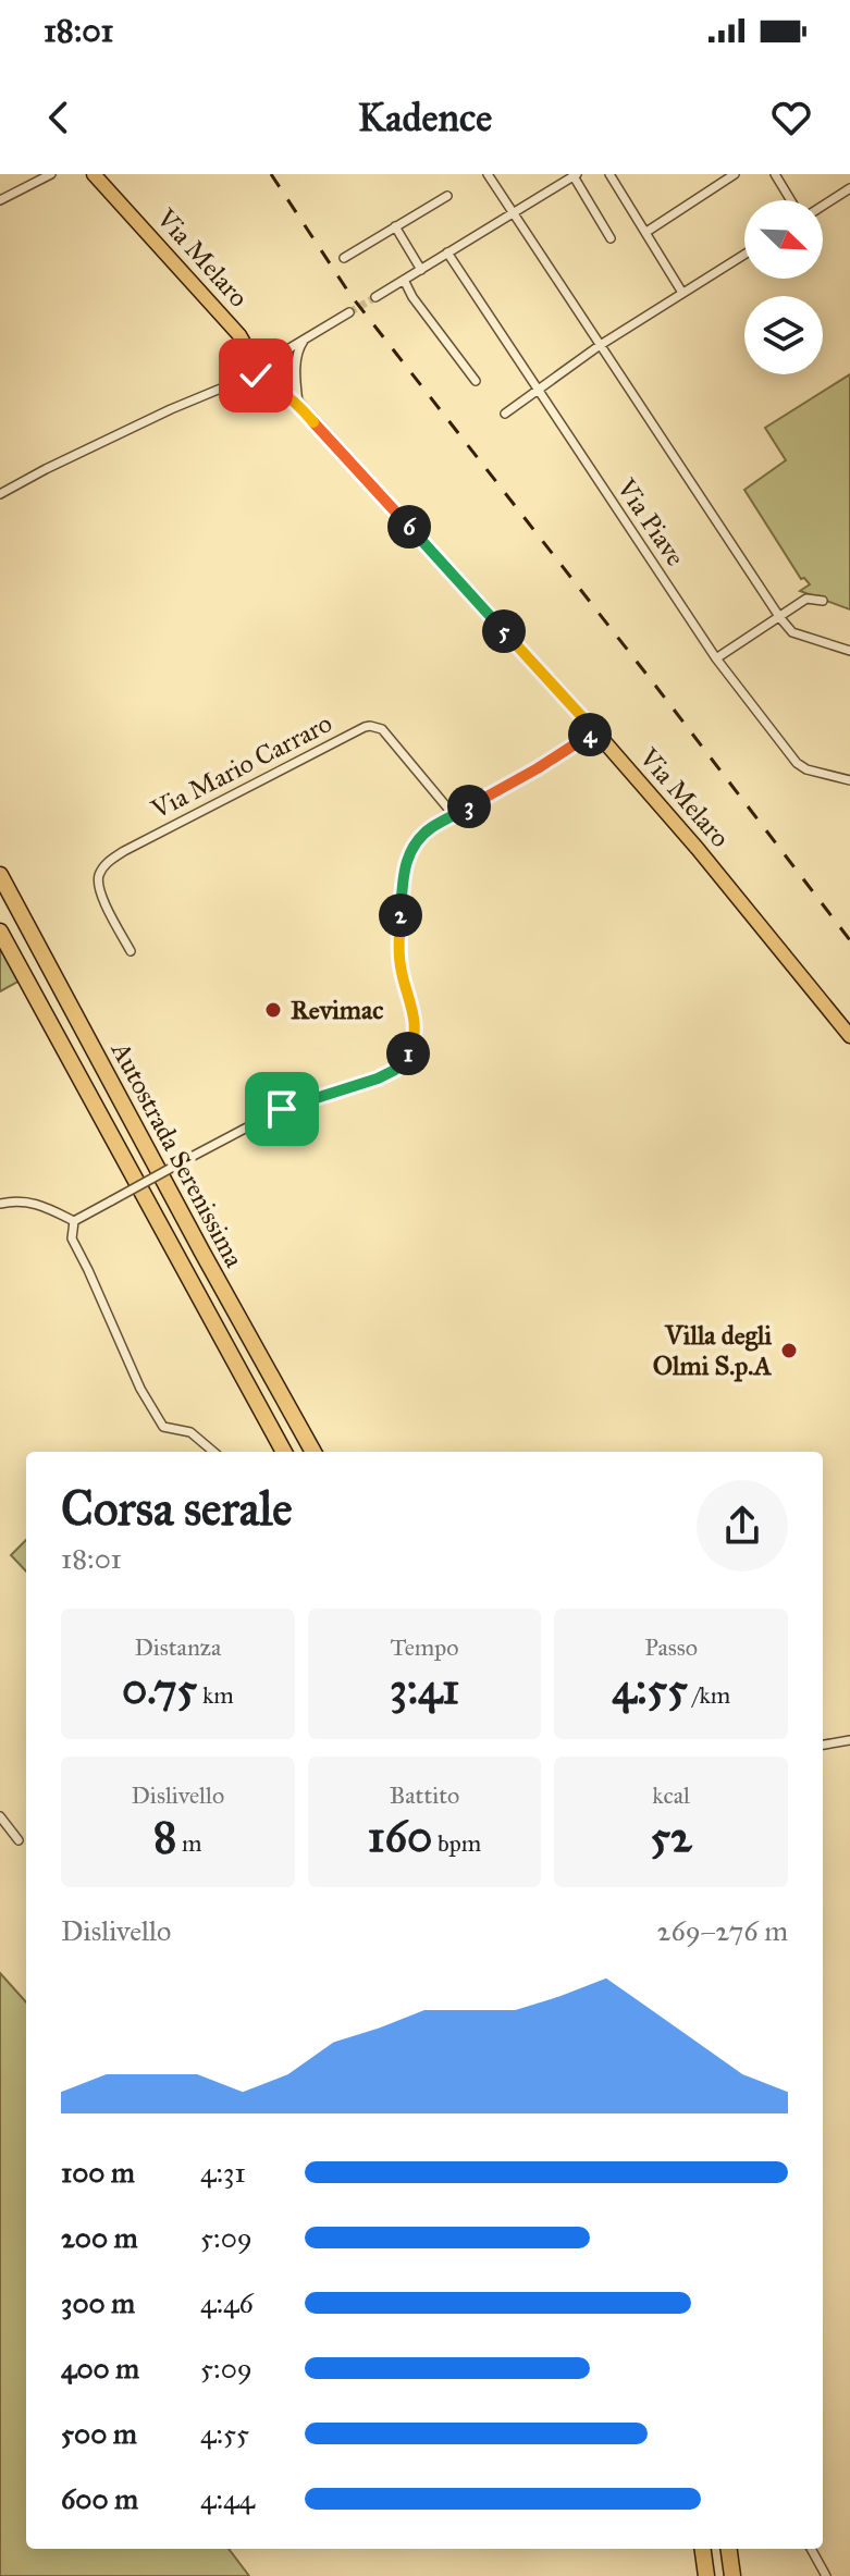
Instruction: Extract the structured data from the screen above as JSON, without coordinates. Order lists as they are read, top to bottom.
{
  "streets": {
    "highway": ["Autostrada Serenissima"],
    "main road": ["Via Melaro"],
    "street": ["Via Piave", "Via Mario Carraro"]
  },
  "places": ["Revimac", "Villa degli Olmi S.p.A"],
  "north": "bottom right",
  "page": {
    "status": "18:01",
    "header": "Kadence",
    "pins": [
      "6",
      "5",
      "4",
      "3",
      "2",
      "1"
    ],
    "heading": ["Corsa serale", "18:01"],
    "stats": [
      ["Distanza", "0.75 km"],
      ["Tempo", "3:41"],
      ["Passo", "4:55 /km"],
      ["Dislivello", "8 m"],
      ["Battito", "160 bpm"],
      ["kcal", "52"]
    ],
    "chart": ["Dislivello", "269–276 m"],
    "list": [
      {
        "name": "100 m",
        "note": "4:31"
      },
      {
        "name": "200 m",
        "note": "5:09"
      },
      {
        "name": "300 m",
        "note": "4:46"
      },
      {
        "name": "400 m",
        "note": "5:09"
      },
      {
        "name": "500 m",
        "note": "4:55"
      },
      {
        "name": "600 m",
        "note": "4:44"
      }
    ]
  }
}
